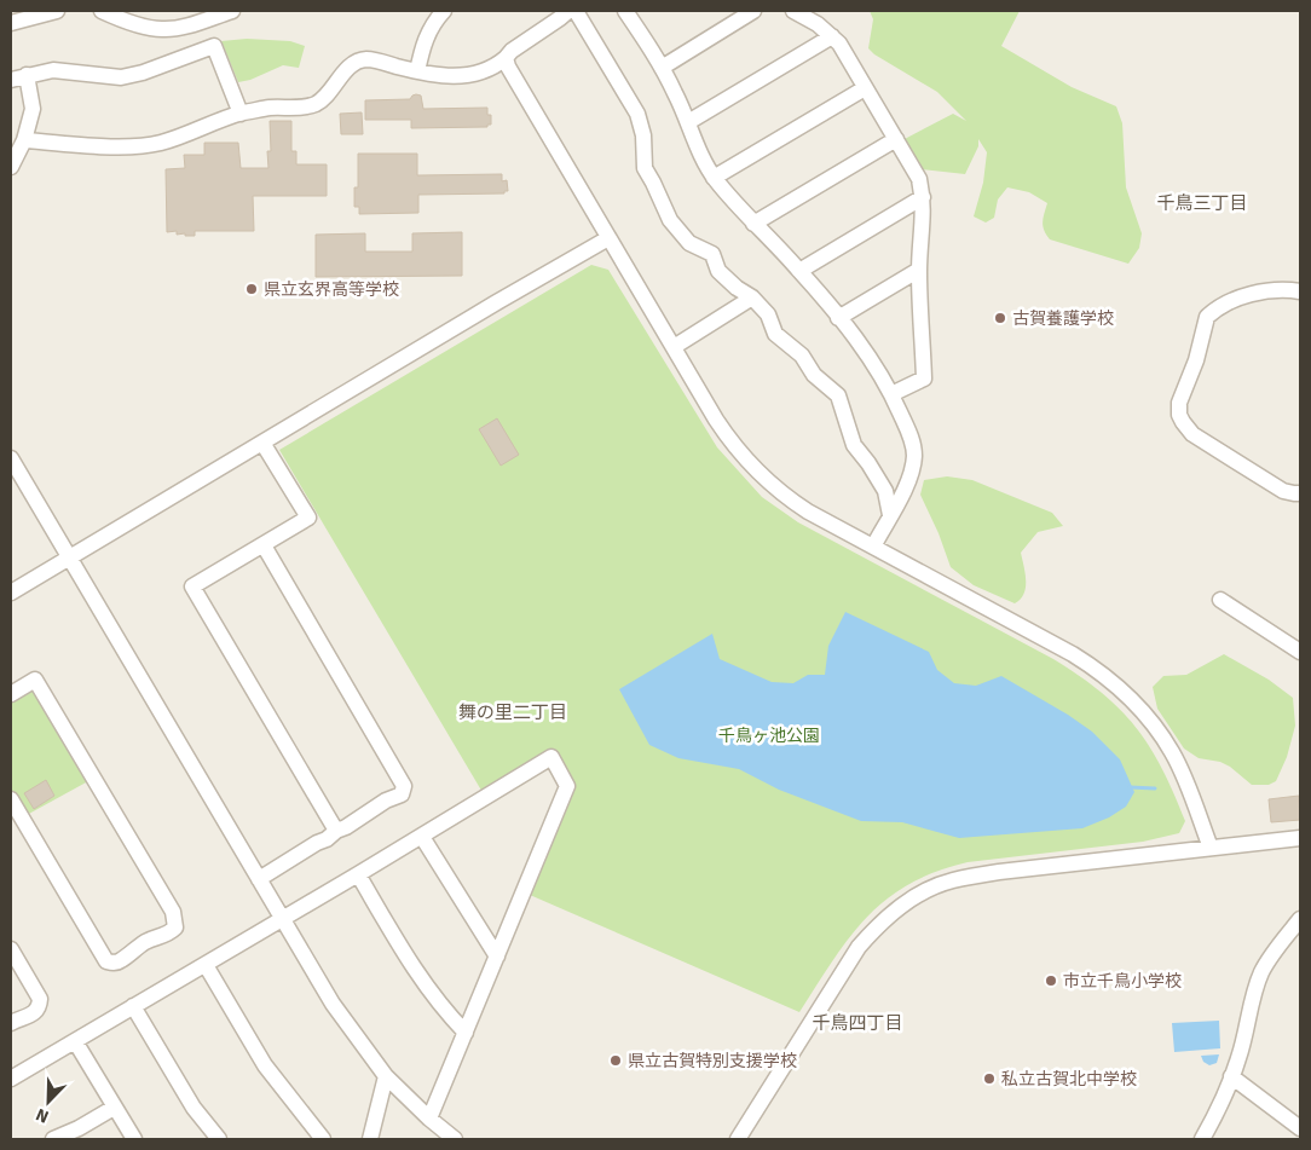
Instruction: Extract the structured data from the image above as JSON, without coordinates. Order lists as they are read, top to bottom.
{
  "districts": ["千鳥三丁目", "舞の里二丁目", "千鳥四丁目"],
  "parks": ["千鳥ヶ池公園"],
  "places": [
    "県立玄界高等学校",
    "古賀養護学校",
    "市立千鳥小学校",
    "県立古賀特別支援学校",
    "私立古賀北中学校"
  ],
  "north": "bottom left"
}
